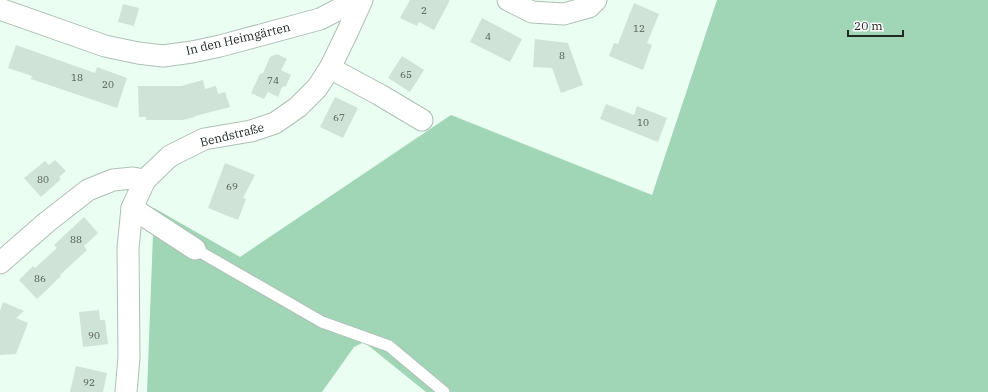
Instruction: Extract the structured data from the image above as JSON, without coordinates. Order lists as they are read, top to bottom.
{
  "streets": {
    "street": ["In den Heimgärten", "Bendstraße"]
  },
  "house_numbers": [
    "2",
    "12",
    "4",
    "8",
    "65",
    "18",
    "74",
    "20",
    "67",
    "10",
    "80",
    "69",
    "88",
    "86",
    "90",
    "92"
  ],
  "scale_bar": "20 m"
}
